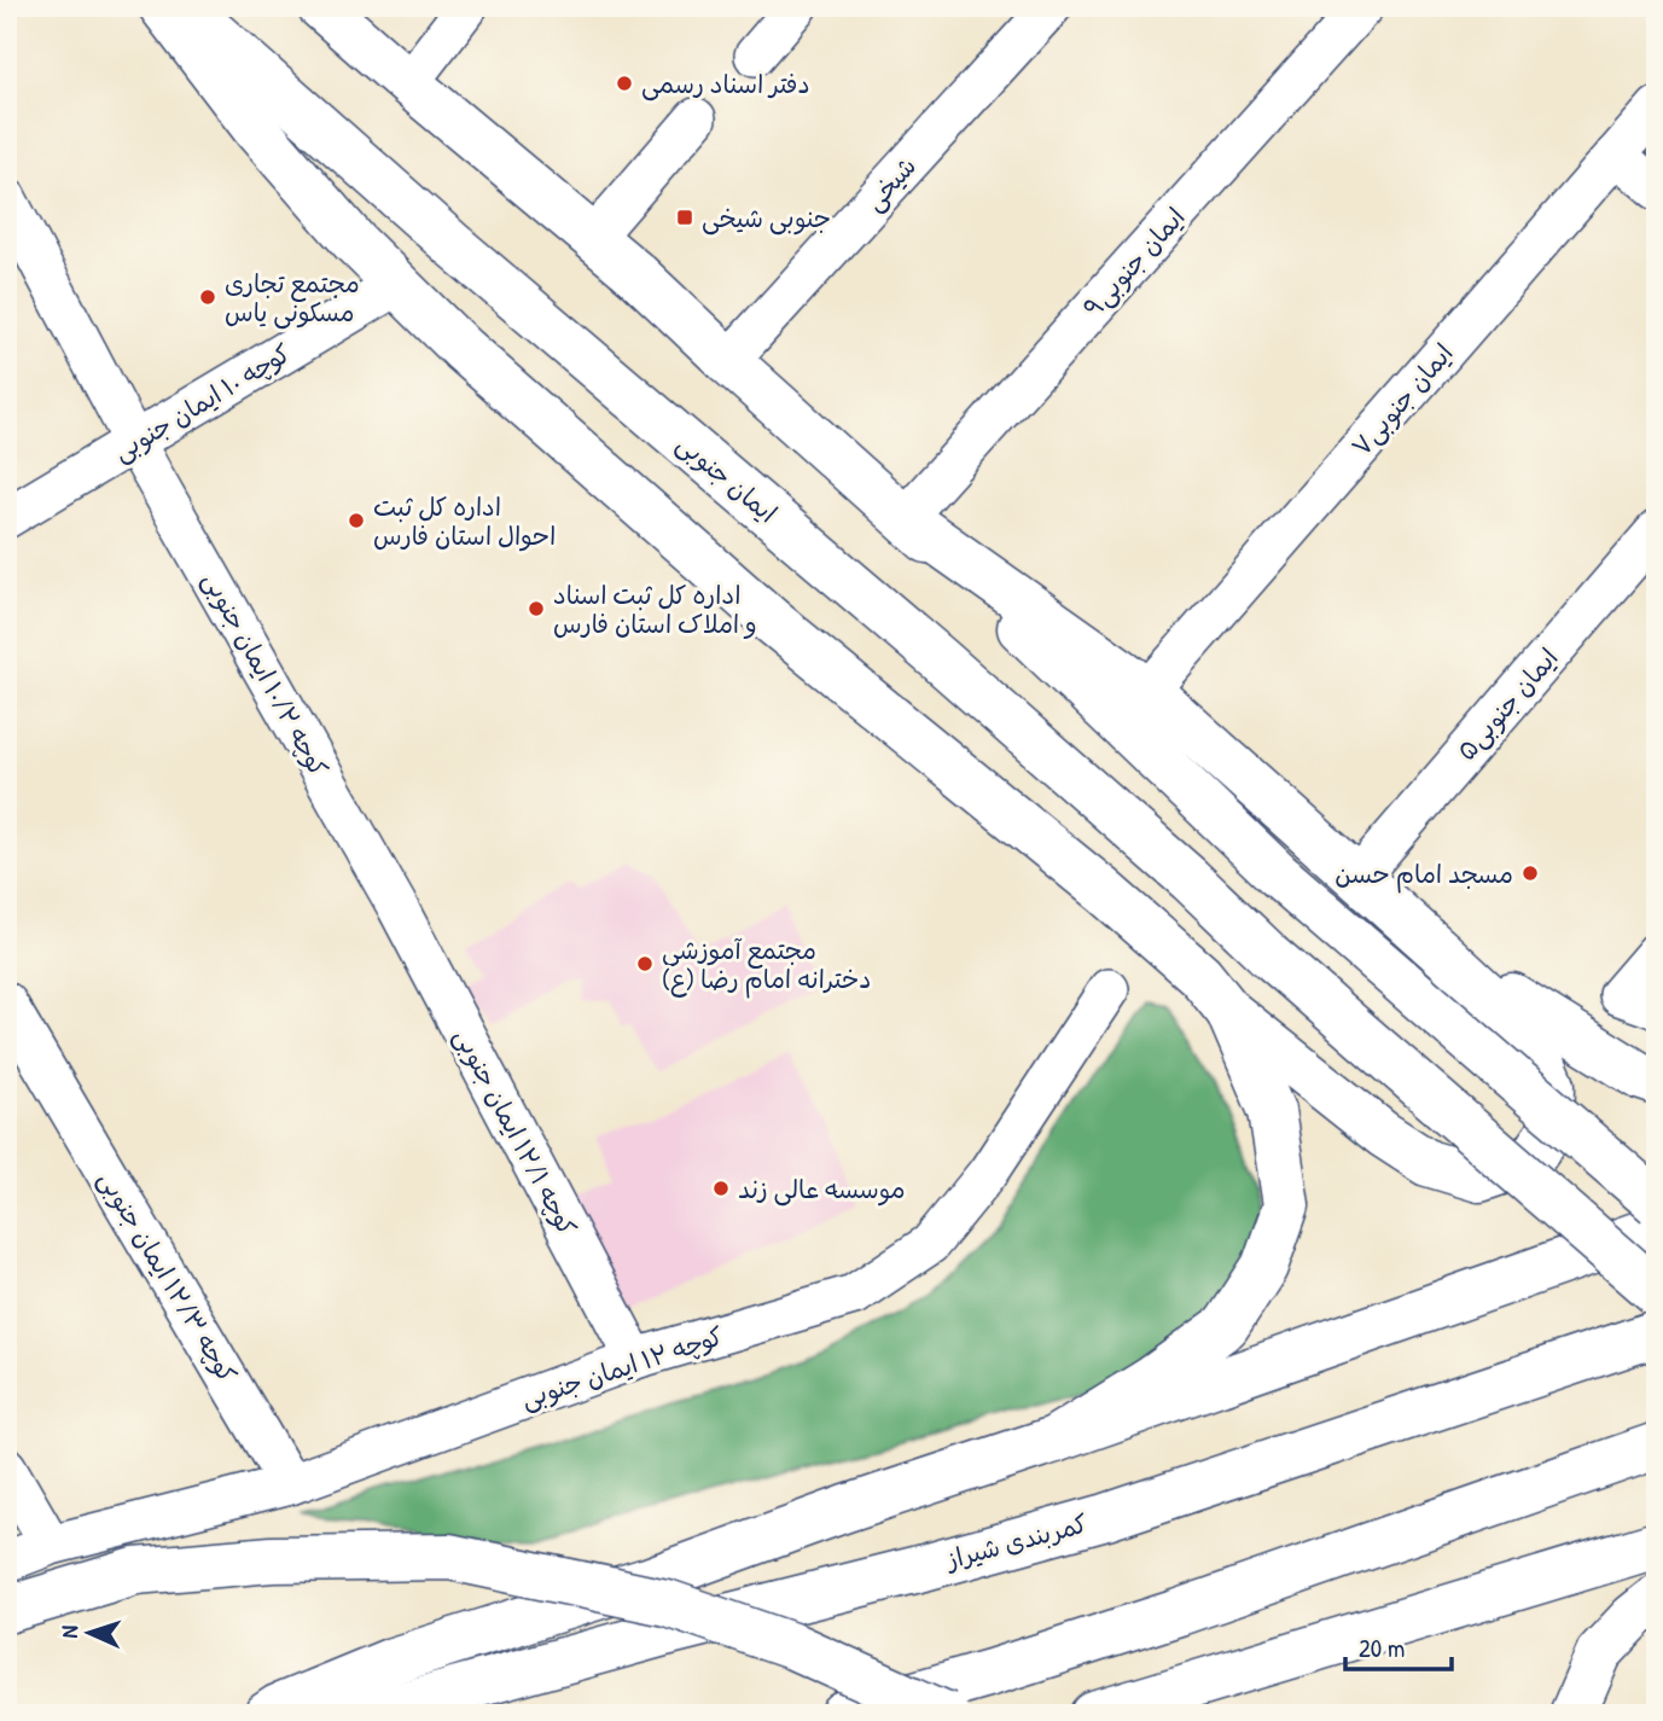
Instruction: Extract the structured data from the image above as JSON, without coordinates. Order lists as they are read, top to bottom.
{
  "streets": {
    "main road": ["ایمان جنوبی", "کمربندی شیراز"],
    "street": [
      "شیخی",
      "ایمان جنوبی۹",
      "ایمان جنوبی۷",
      "کوچه ۱۰ ایمان جنوبی",
      "کوچه ۱۰/۲ ایمان جنوبی",
      "ایمان جنوبی۵",
      "کوچه ۱۲/۱ ایمان جنوبی",
      "کوچه ۱۲/۳ ایمان جنوبی",
      "کوچه ۱۲ ایمان جنوبی"
    ]
  },
  "crossings": [
    ["کوچه ۱۰ ایمان جنوبی", "کوچه ۱۰/۲ ایمان جنوبی"],
    ["کوچه ۱۰/۲ ایمان جنوبی", "کوچه ۱۲/۱ ایمان جنوبی"],
    ["کوچه ۱۲/۱ ایمان جنوبی", "کوچه ۱۲ ایمان جنوبی"],
    ["کوچه ۱۲/۳ ایمان جنوبی", "کوچه ۱۲ ایمان جنوبی"]
  ],
  "places": {
    "other": [
      "دفتر اسناد رسمی",
      "مجتمع تجاری مسکونی یاس",
      "اداره کل ثبت احوال استان فارس",
      "اداره کل ثبت اسناد و املاک استان فارس",
      "مسجد امام حسن",
      "مجتمع آموزشی دخترانه امام رضا (ع)",
      "موسسه عالی زند"
    ],
    "transit": ["جنوبی شیخی"]
  },
  "scale_bar": "20 m",
  "north": "left"
}
